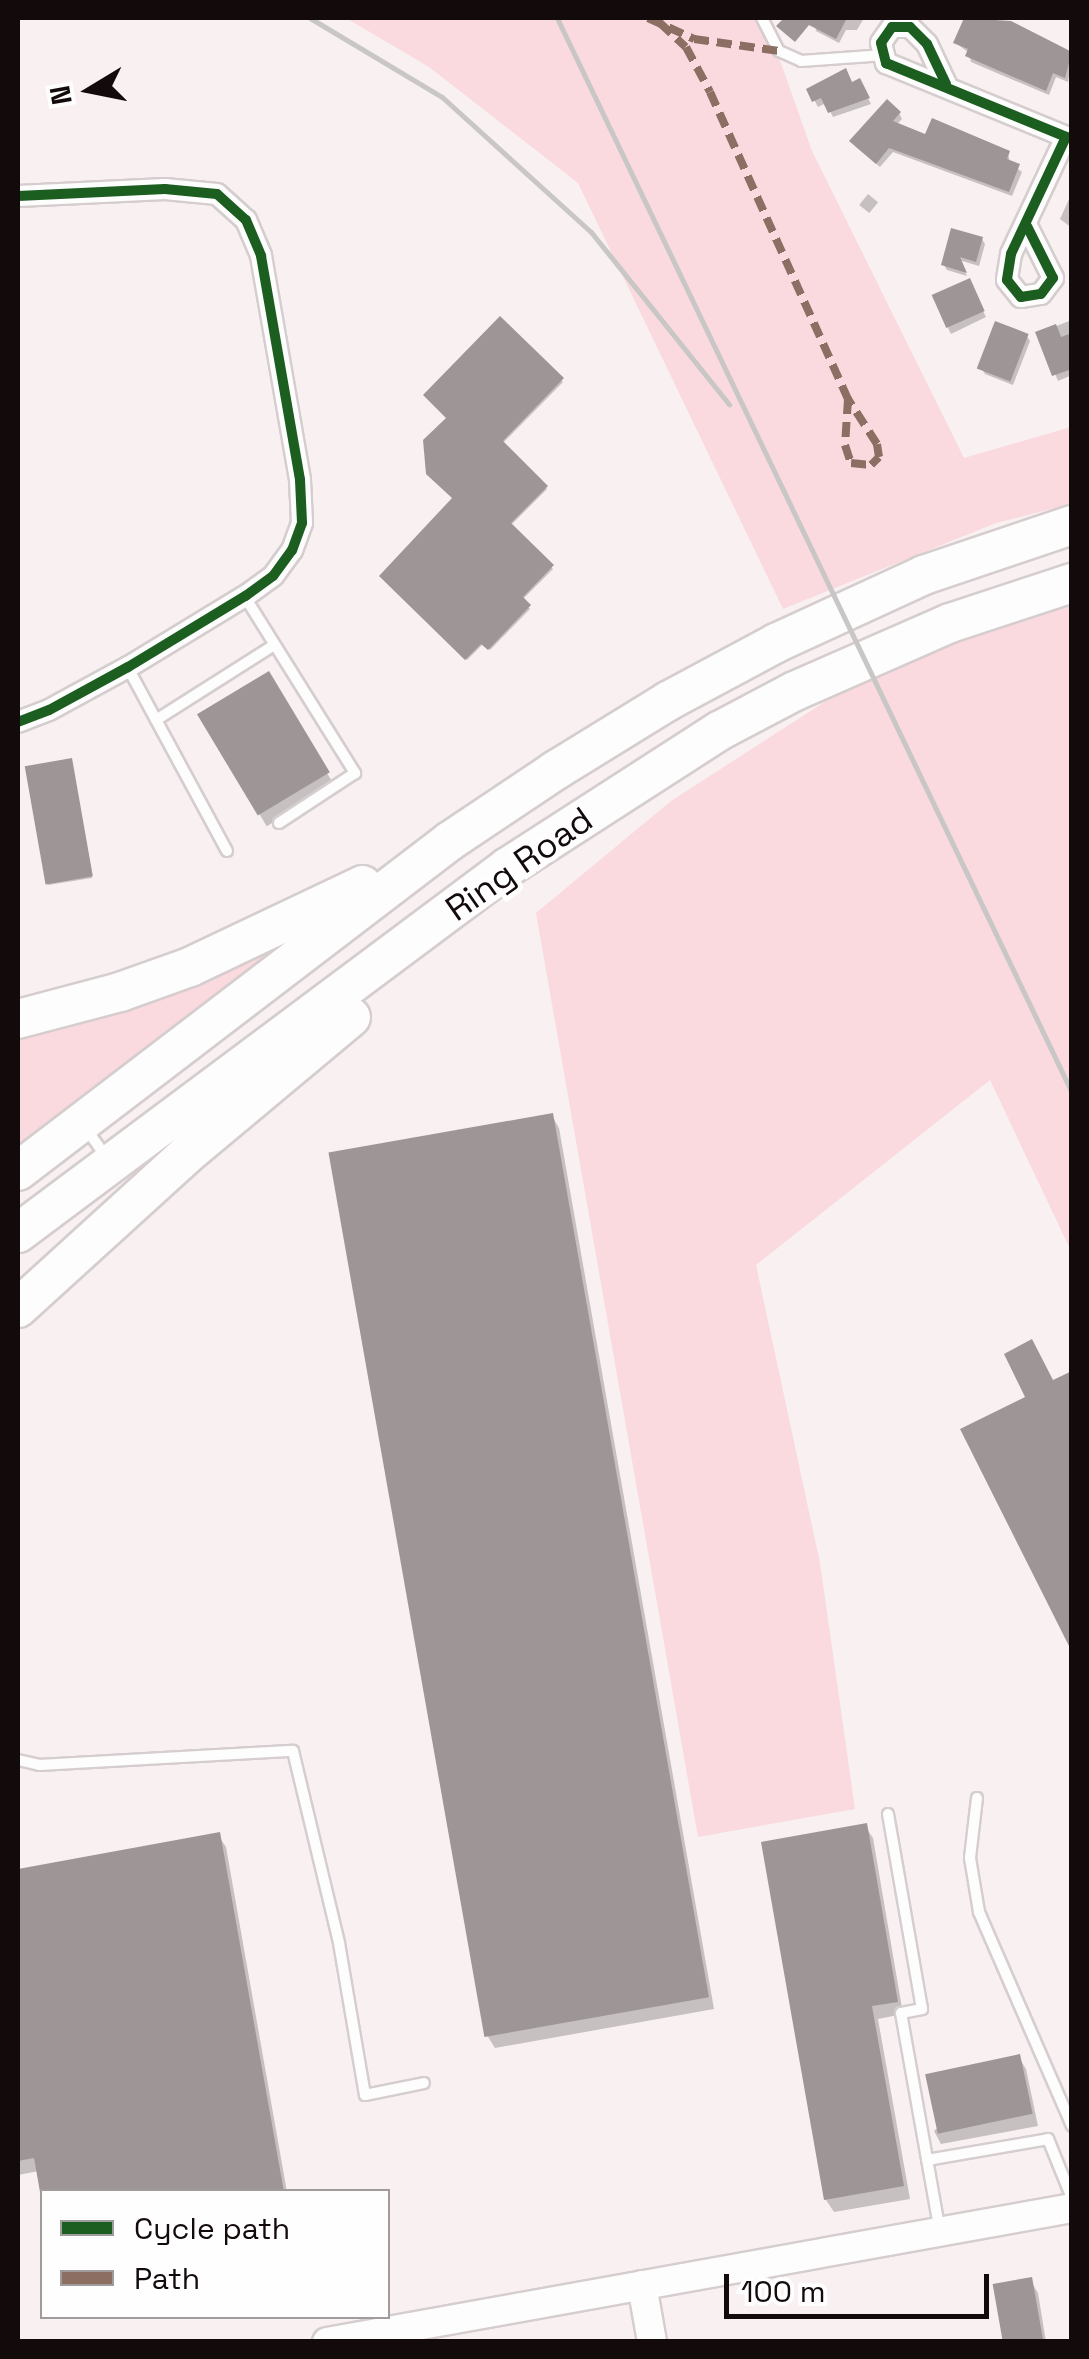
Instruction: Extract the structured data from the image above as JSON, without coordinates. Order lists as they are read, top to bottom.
{
  "streets": {
    "highway": ["Ring Road"]
  },
  "legend": ["Cycle path", "Path"],
  "scale_bar": "100 m",
  "north": "left"
}
